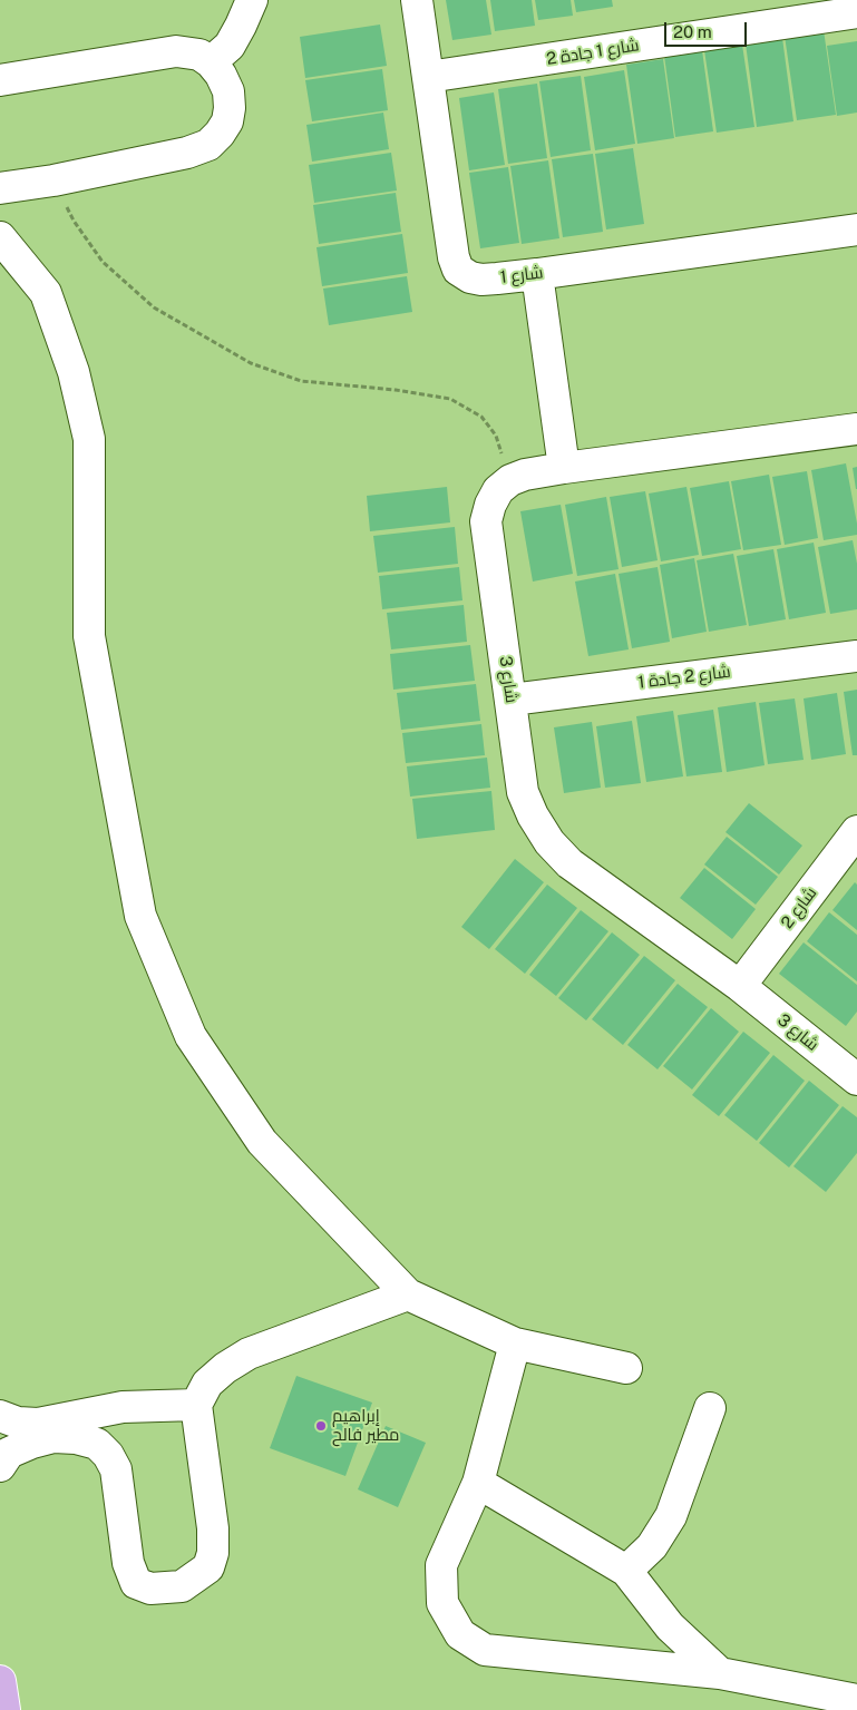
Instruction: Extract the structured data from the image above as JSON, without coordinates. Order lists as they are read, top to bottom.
{
  "streets": {
    "street": [
      "شارع 1 جادة 2",
      "شارع 1",
      "شارع 2 جادة 1",
      "شارع 3",
      "شارع 2"
    ]
  },
  "crossings": [
    ["شارع 1 جادة 2", "شارع 1"],
    ["شارع 2 جادة 1", "شارع 3"],
    ["شارع 3", "شارع 2"]
  ],
  "places": ["إبراهيم مطير فالح"],
  "scale_bar": "20 m"
}
